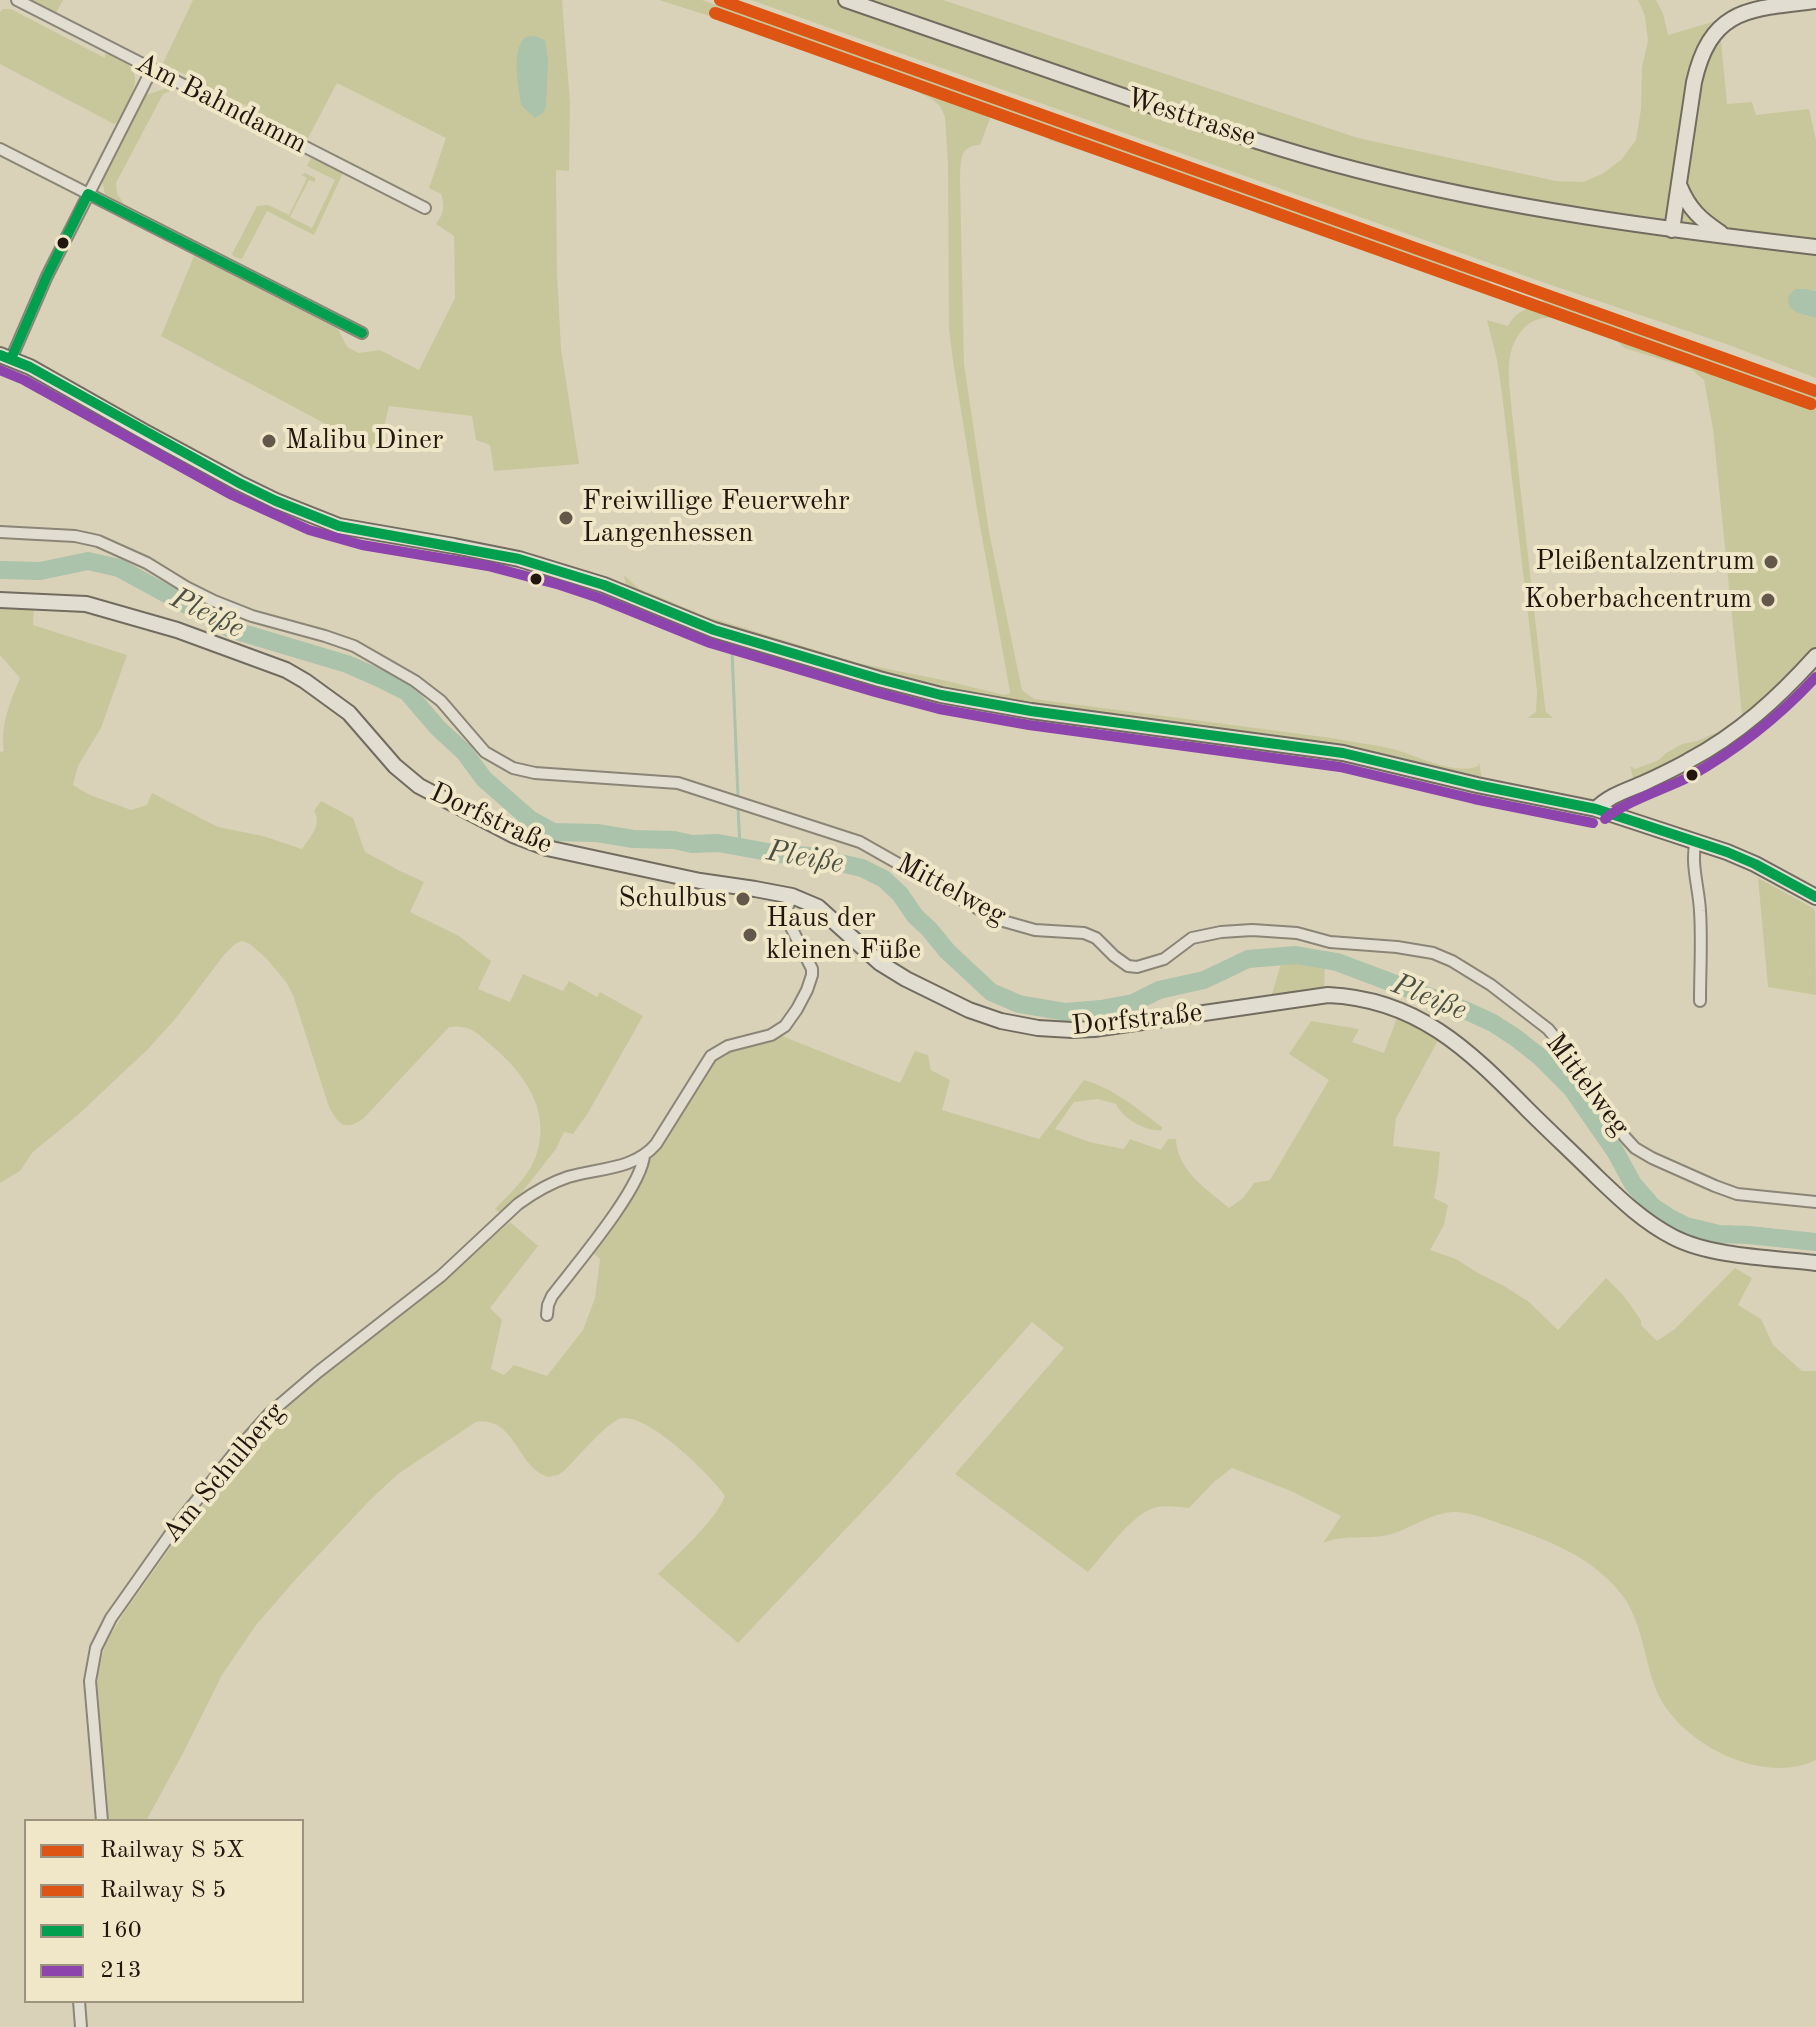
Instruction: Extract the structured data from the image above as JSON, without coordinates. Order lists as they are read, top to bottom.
{
  "streets": {
    "street": [
      "Am Bahndamm",
      "Westtrasse",
      "Dorfstraße",
      "Mittelweg",
      "Am Schulberg"
    ]
  },
  "water": ["Pleiße"],
  "places": [
    "Malibu Diner",
    "Freiwillige Feuerwehr Langenhessen",
    "Pleißentalzentrum",
    "Koberbachcentrum",
    "Schulbus",
    "Haus der kleinen Füße"
  ],
  "lines": ["transit line 160", "transit line 213"],
  "legend": [
    "Railway S 5X",
    "Railway S 5",
    "160",
    "213"
  ]
}
